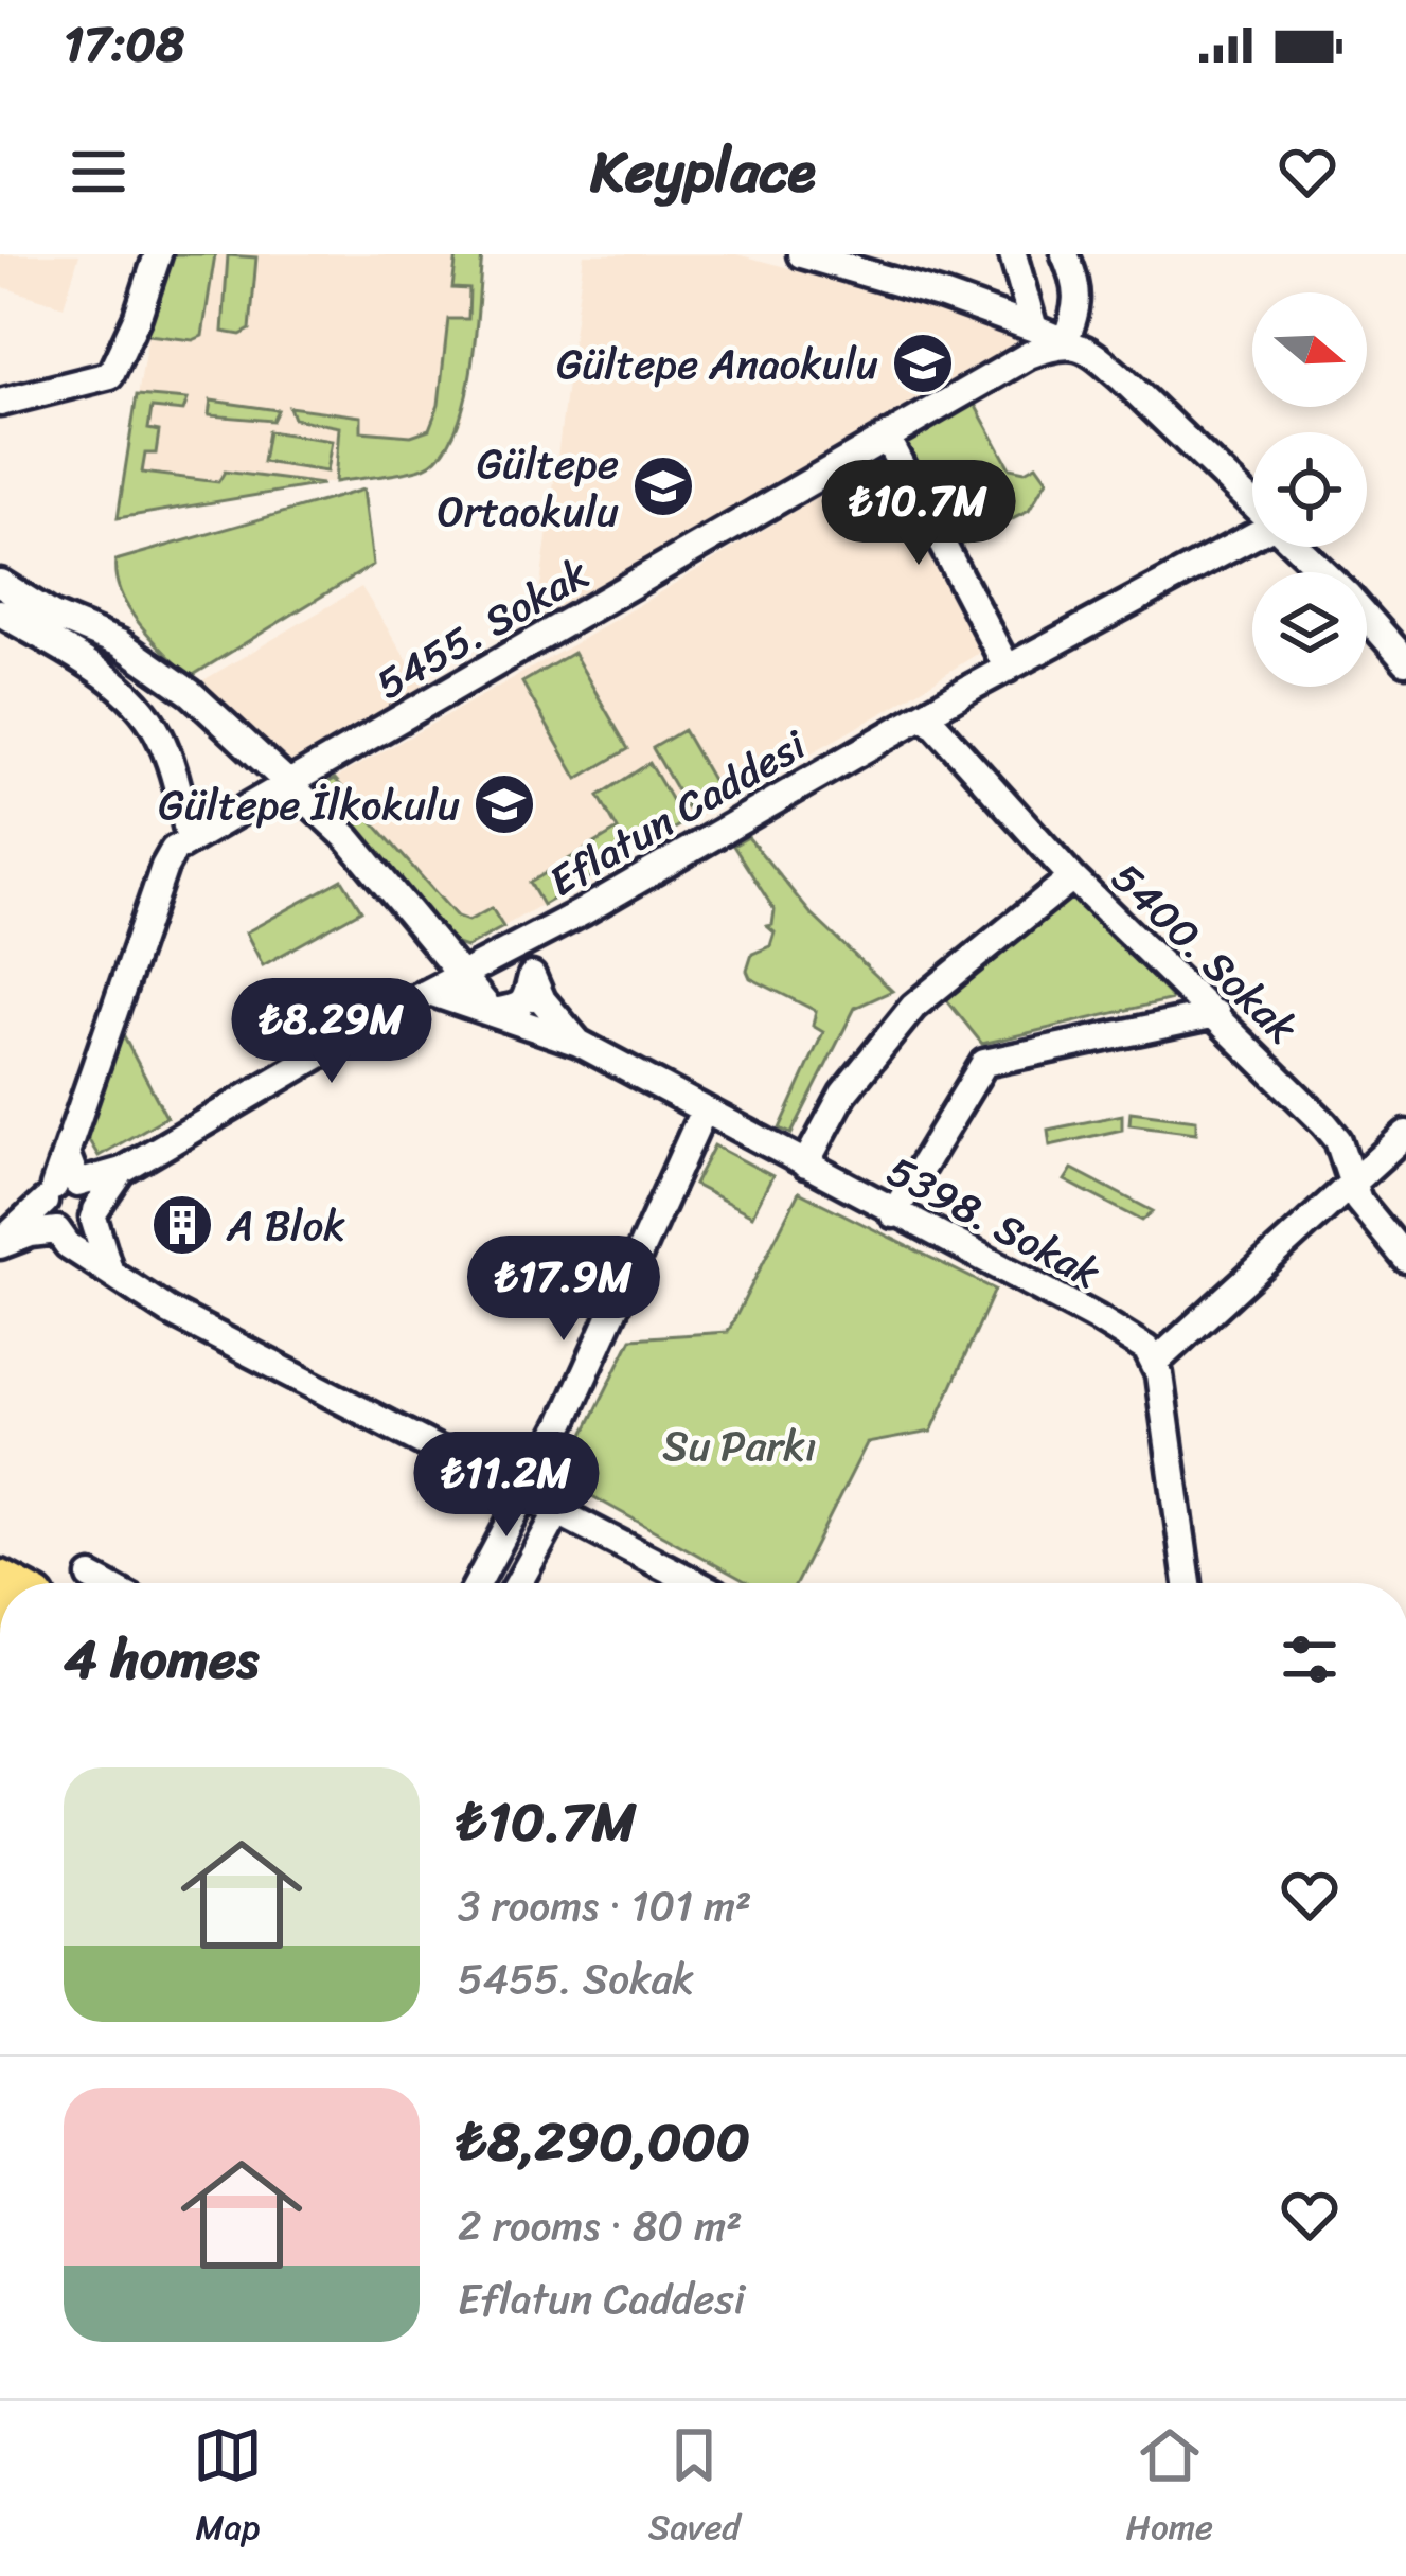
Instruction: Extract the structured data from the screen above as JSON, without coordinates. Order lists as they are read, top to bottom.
{
  "streets": {
    "street": [
      "5455. Sokak",
      "Eflatun Caddesi",
      "5400. Sokak",
      "5398. Sokak"
    ]
  },
  "crossings": [
    ["Eflatun Caddesi", "5400. Sokak"],
    ["Eflatun Caddesi", "5398. Sokak"]
  ],
  "parks": ["Su Parkı"],
  "places": {
    "school or university": ["Gültepe Anaokulu", "Gültepe Ortaokulu", "Gültepe İlkokulu"],
    "building": ["A Blok"]
  },
  "north": "right",
  "page": {
    "status": "17:08",
    "header": "Keyplace",
    "price": [
      "₺10.7M",
      "₺8.29M",
      "₺17.9M",
      "₺11.2M"
    ],
    "heading": "4 homes",
    "list": [
      {
        "name": "₺10.7M",
        "note": "3 rooms · 101 m² · 5455. Sokak"
      },
      {
        "name": "₺8,290,000",
        "note": "2 rooms · 80 m² · Eflatun Caddesi"
      }
    ],
    "tabs": ["Map", "Saved", "Home"]
  }
}
